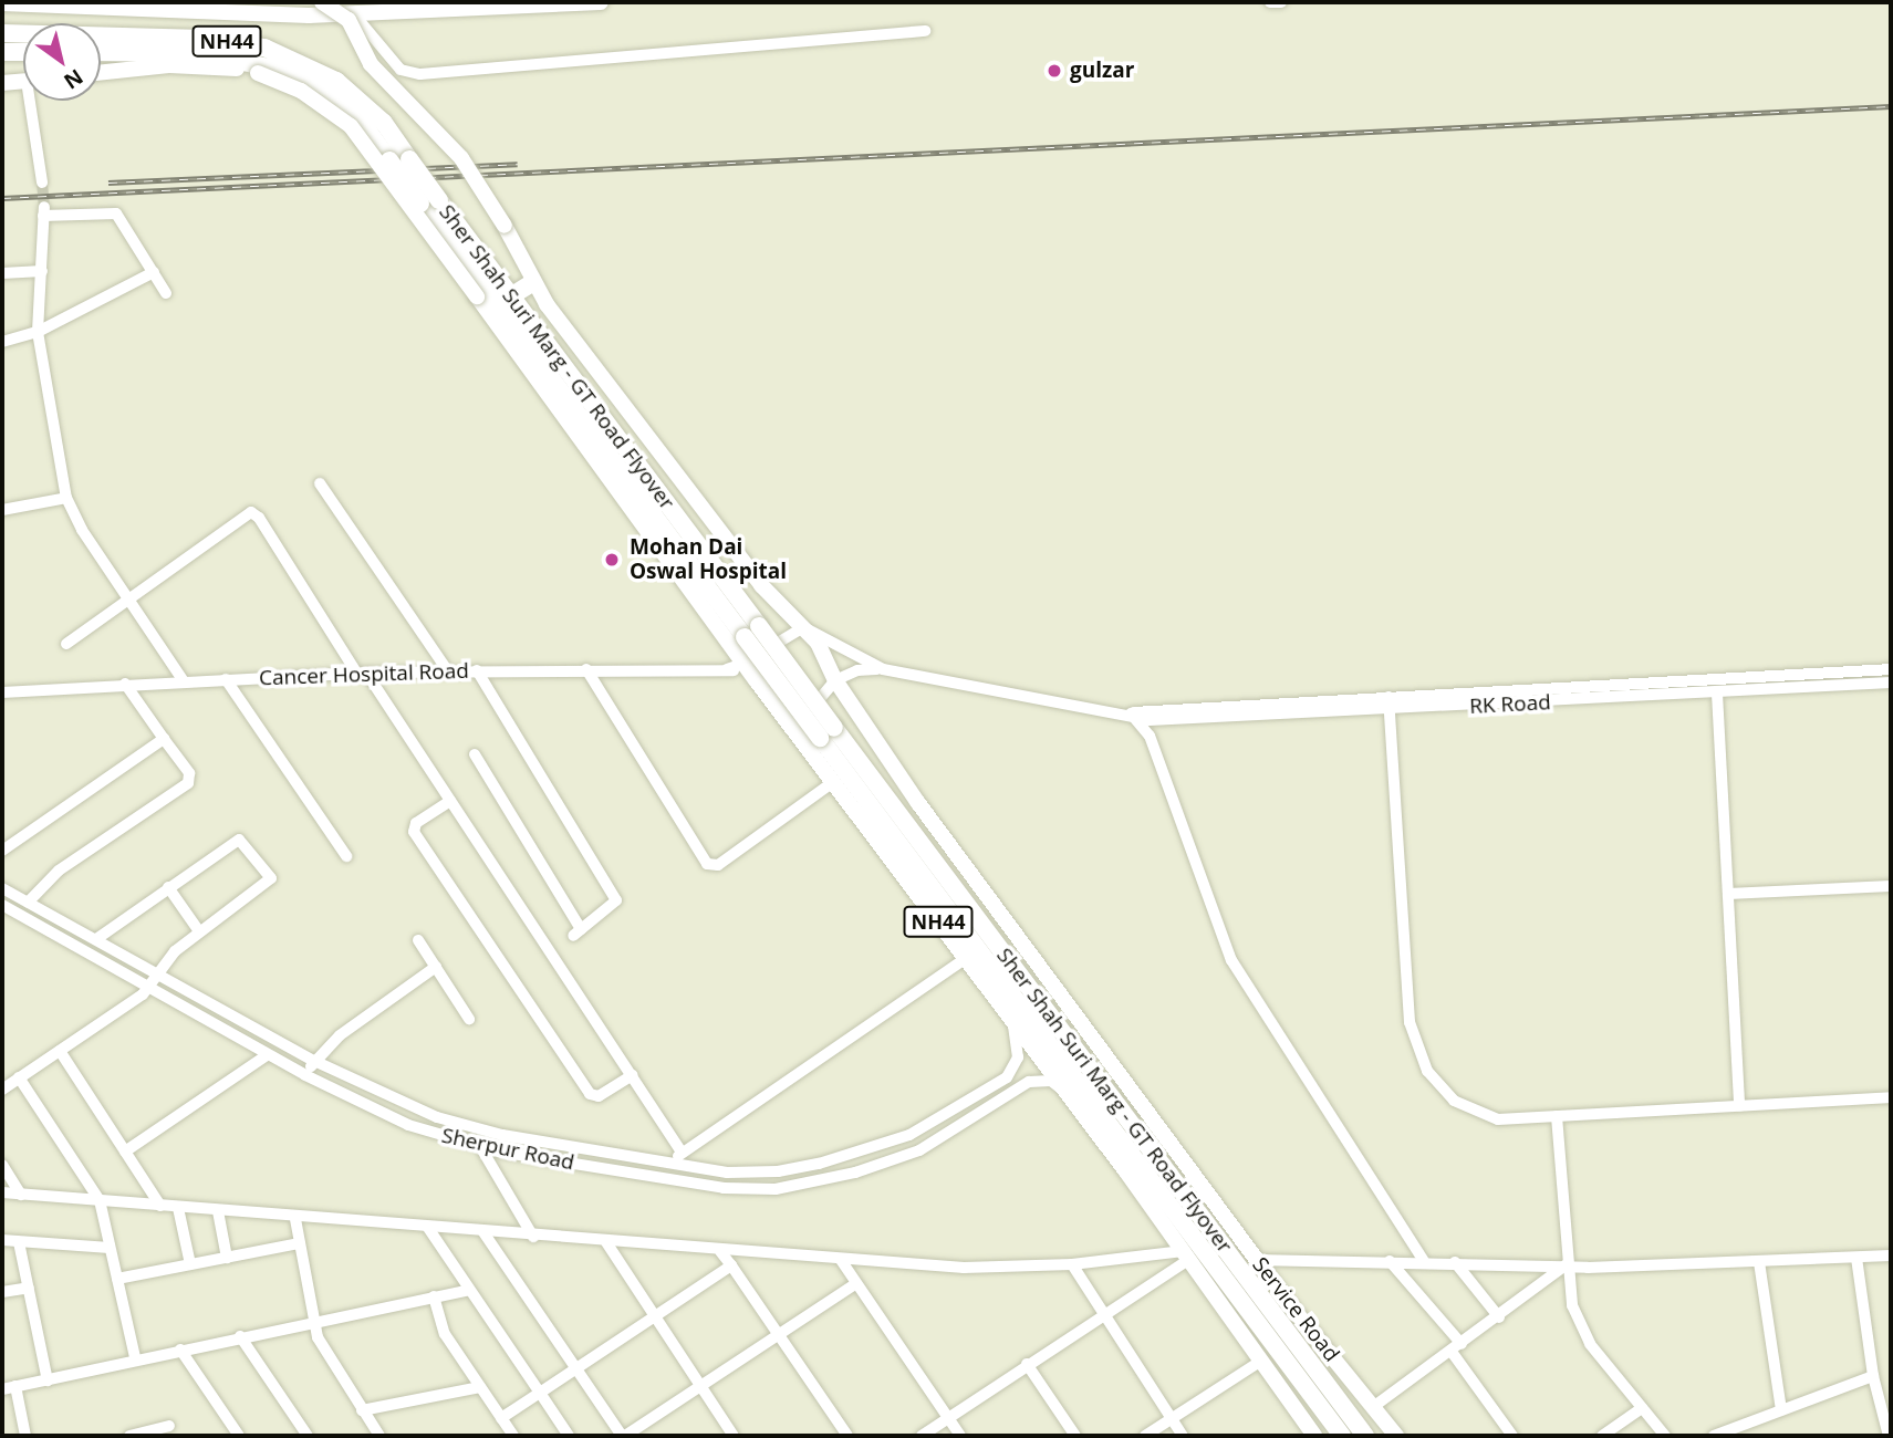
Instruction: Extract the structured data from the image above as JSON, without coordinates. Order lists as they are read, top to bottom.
{
  "streets": {
    "highway": ["NH44", "Sher Shah Suri Marg - GT Road Flyover"],
    "main road": ["Service Road"],
    "street": ["Cancer Hospital Road", "RK Road", "Sherpur Road"]
  },
  "crossings": [
    ["NH44", "Sher Shah Suri Marg - GT Road Flyover"],
    ["NH44", "Sherpur Road"],
    ["NH44", "Service Road"]
  ],
  "places": ["gulzar", "Mohan Dai Oswal Hospital"],
  "north": "bottom right"
}
